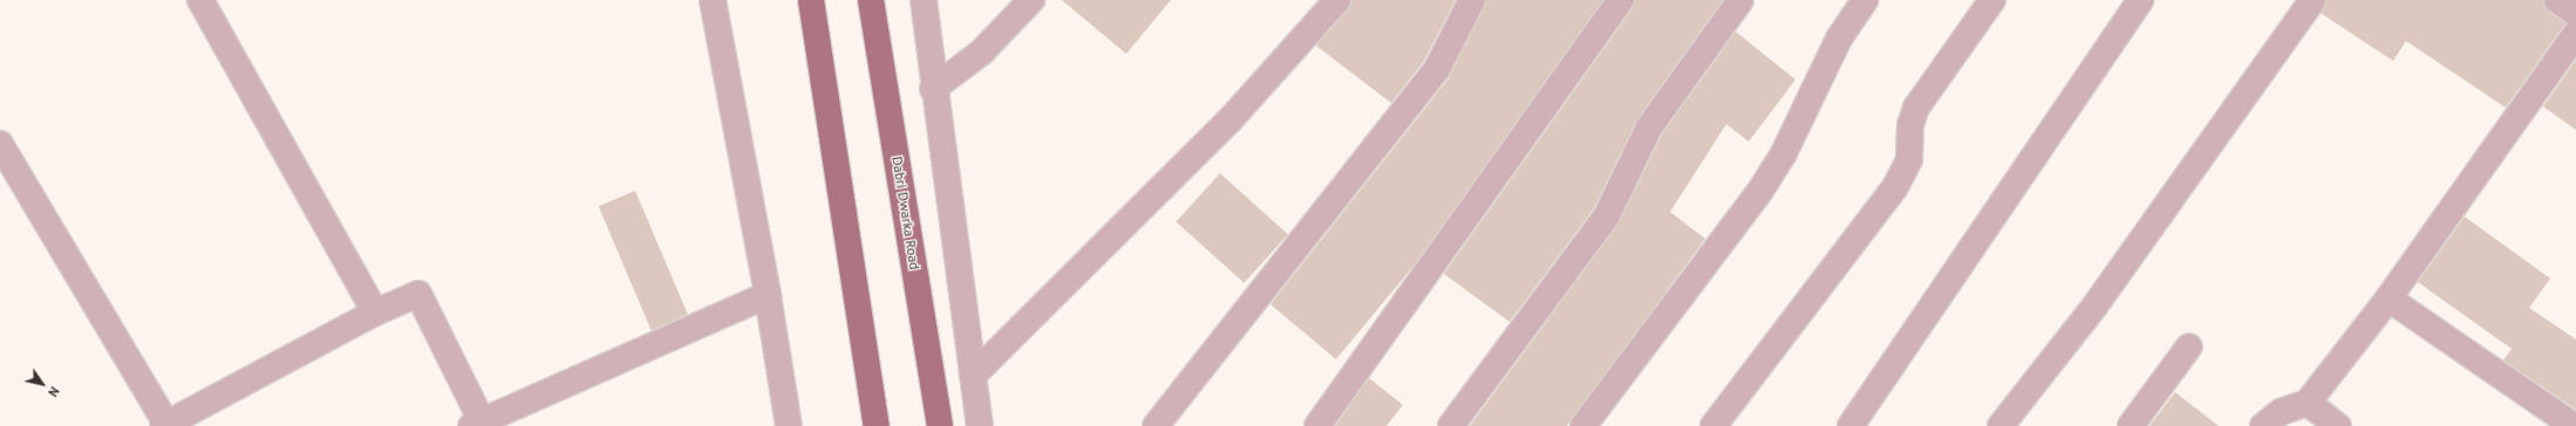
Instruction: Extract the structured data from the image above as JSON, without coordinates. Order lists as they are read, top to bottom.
{
  "streets": {
    "main road": ["Dabri Dwarka Road"]
  },
  "north": "bottom right"
}
